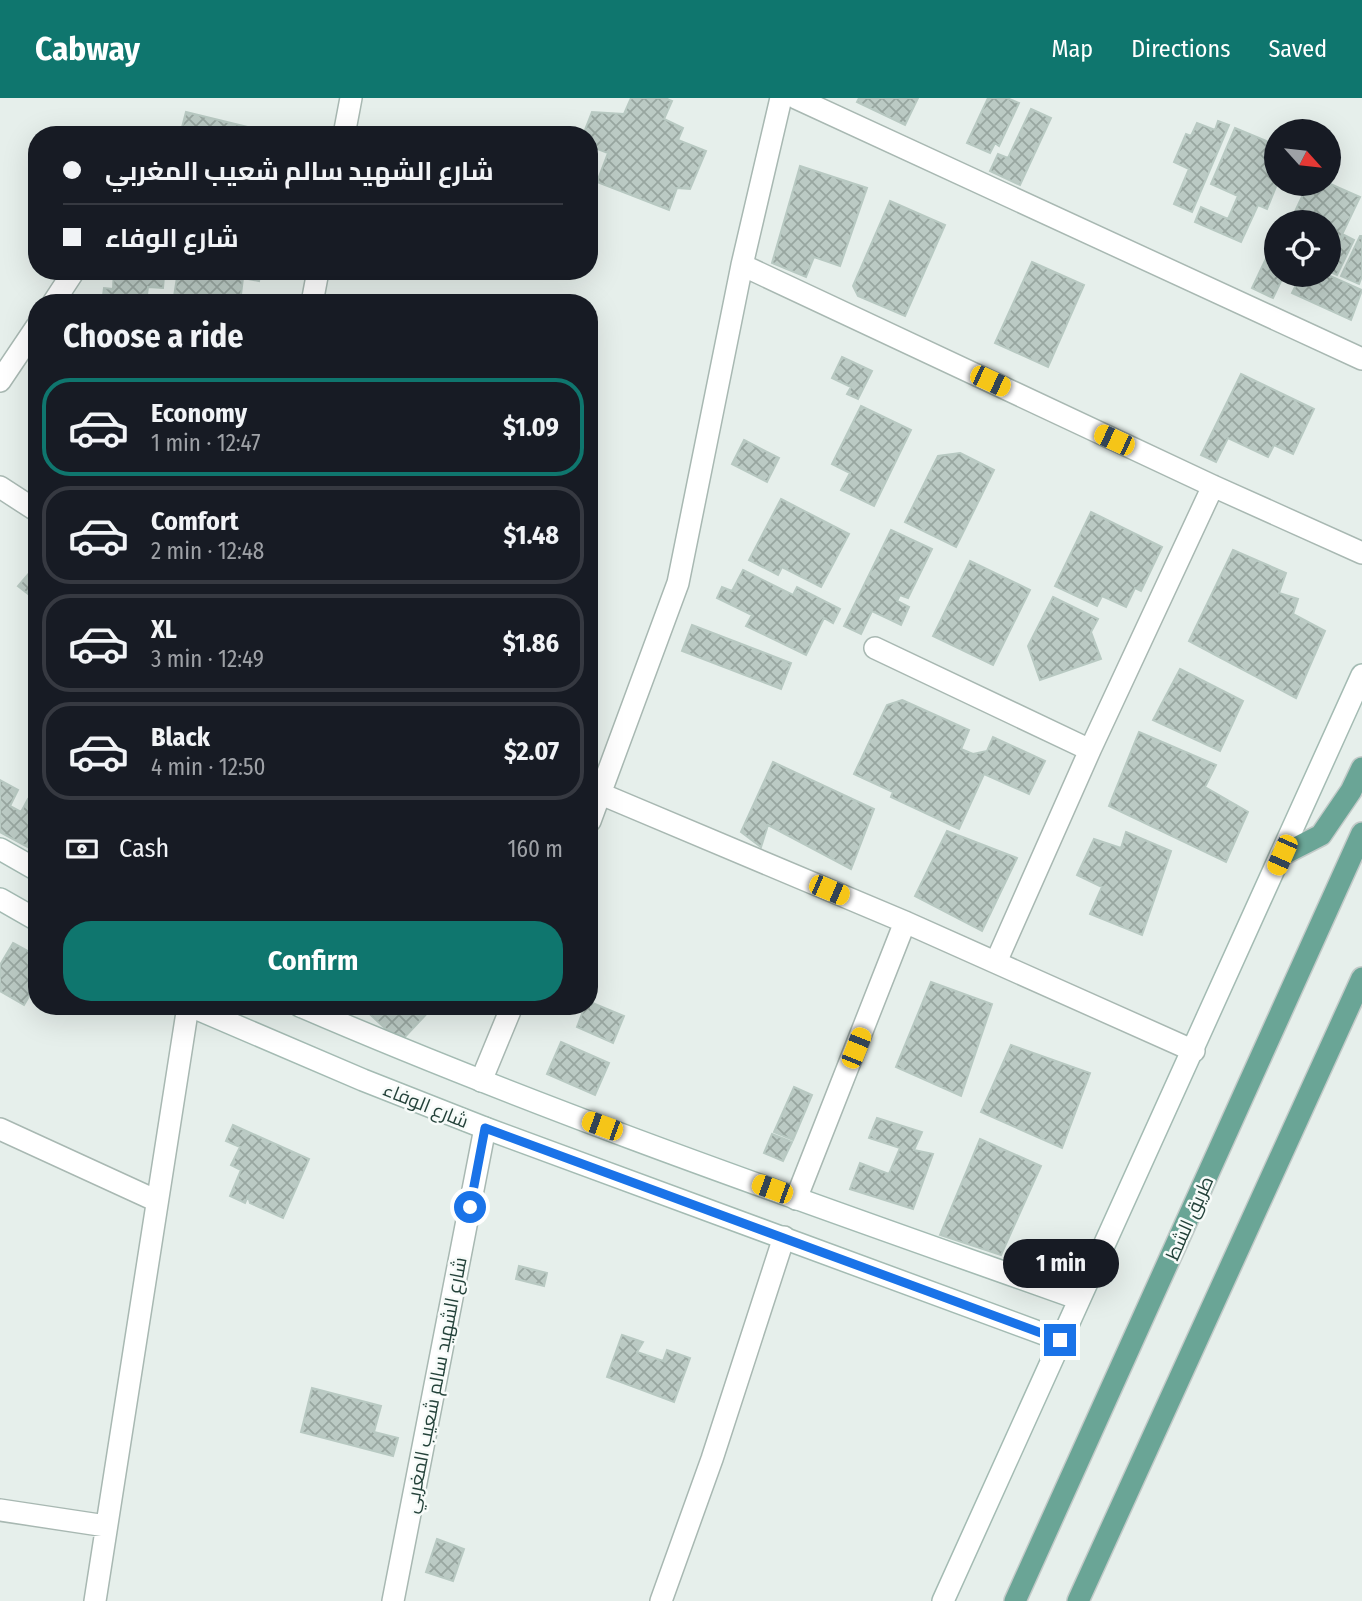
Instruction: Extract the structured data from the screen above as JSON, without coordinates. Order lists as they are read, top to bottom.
{
  "streets": {
    "main road": ["طريق الشط"],
    "street": ["شارع الوفاء", "شارع الشهيد سالم شعيب المغربي"]
  },
  "crossings": [
    ["شارع الوفاء", "شارع الشهيد سالم شعيب المغربي"]
  ],
  "north": "bottom right",
  "page": {
    "header": "Cabway",
    "nav": ["Map", "Directions", "Saved"],
    "banner": ["شارع الشهيد سالم شعيب المغربي", "شارع الوفاء"],
    "heading": "Choose a ride",
    "list": [
      {
        "name": "Economy",
        "note": "1 min · 12:47",
        "value": "$1.09"
      },
      {
        "name": "Comfort",
        "note": "2 min · 12:48",
        "value": "$1.48"
      },
      {
        "name": "XL",
        "note": "3 min · 12:49",
        "value": "$1.86"
      },
      {
        "name": "Black",
        "note": "4 min · 12:50",
        "value": "$2.07"
      }
    ],
    "pay": ["Cash", "160 m"],
    "buttons": "Confirm",
    "bubble": "1 min"
  }
}
